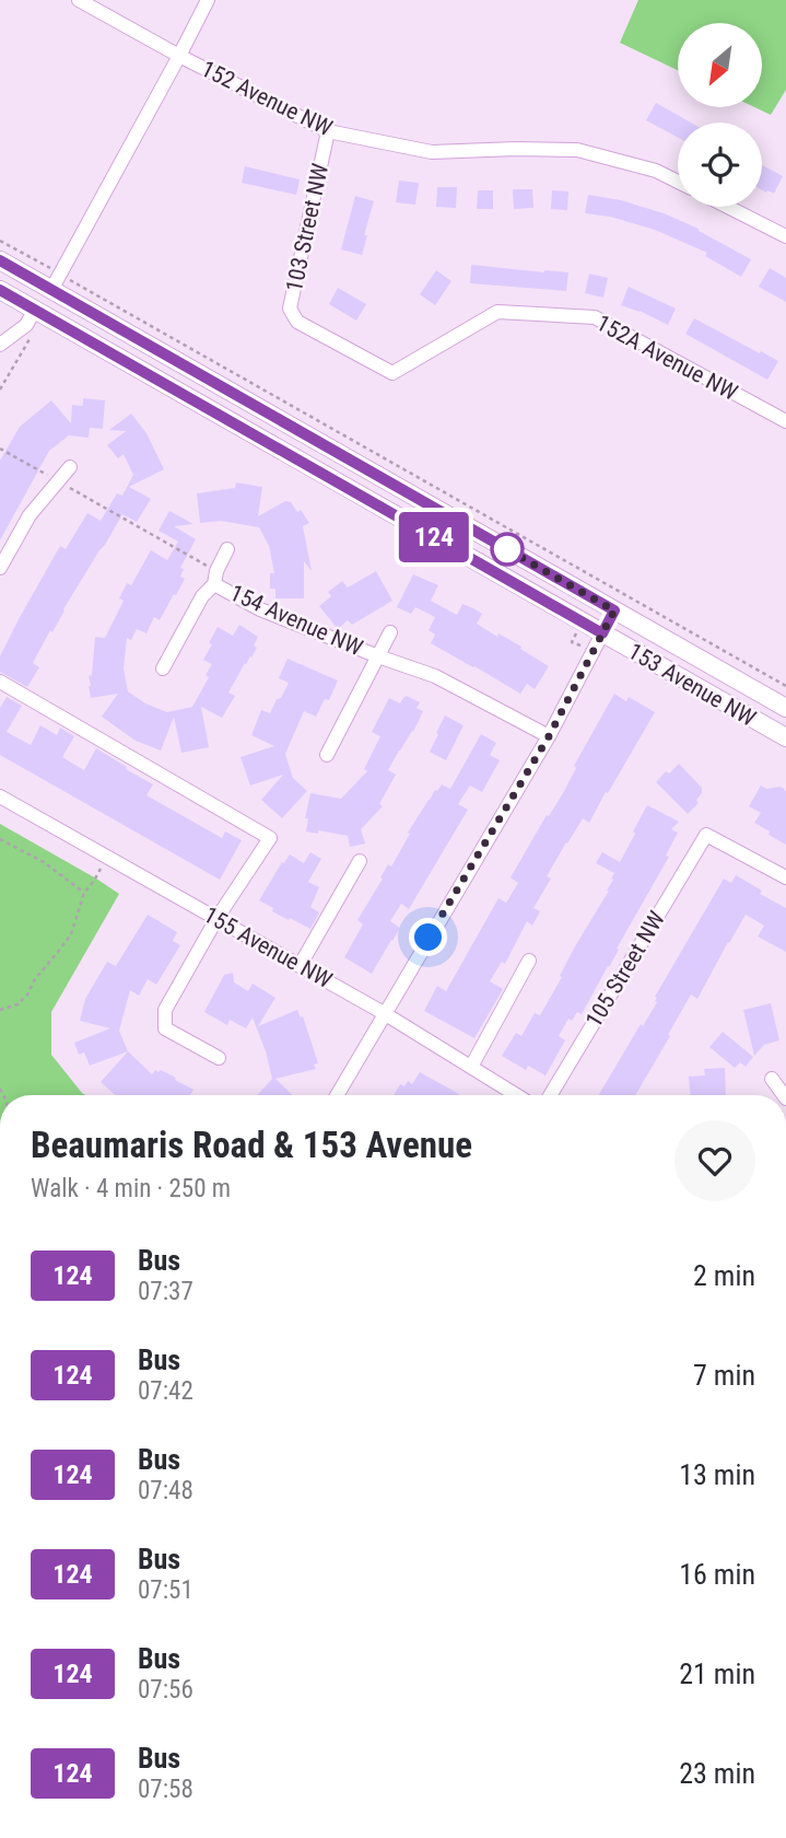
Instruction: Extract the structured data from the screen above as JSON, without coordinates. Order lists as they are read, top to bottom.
{
  "streets": {
    "main road": ["153 Avenue NW"],
    "street": [
      "152 Avenue NW",
      "103 Street NW",
      "152A Avenue NW",
      "154 Avenue NW",
      "155 Avenue NW",
      "105 Street NW"
    ]
  },
  "crossings": [
    ["152 Avenue NW", "103 Street NW"],
    ["103 Street NW", "152A Avenue NW"]
  ],
  "lines": ["bus line 124"],
  "north": "bottom left",
  "page": {
    "on_map": "124",
    "heading": ["Beaumaris Road & 153 Avenue", "Walk · 4 min · 250 m"],
    "list": [
      {
        "mark": "124",
        "name": "Bus",
        "note": "07:37",
        "value": "2 min"
      },
      {
        "mark": "124",
        "name": "Bus",
        "note": "07:42",
        "value": "7 min"
      },
      {
        "mark": "124",
        "name": "Bus",
        "note": "07:48",
        "value": "13 min"
      },
      {
        "mark": "124",
        "name": "Bus",
        "note": "07:51",
        "value": "16 min"
      },
      {
        "mark": "124",
        "name": "Bus",
        "note": "07:56",
        "value": "21 min"
      },
      {
        "mark": "124",
        "name": "Bus",
        "note": "07:58",
        "value": "23 min"
      }
    ]
  }
}
